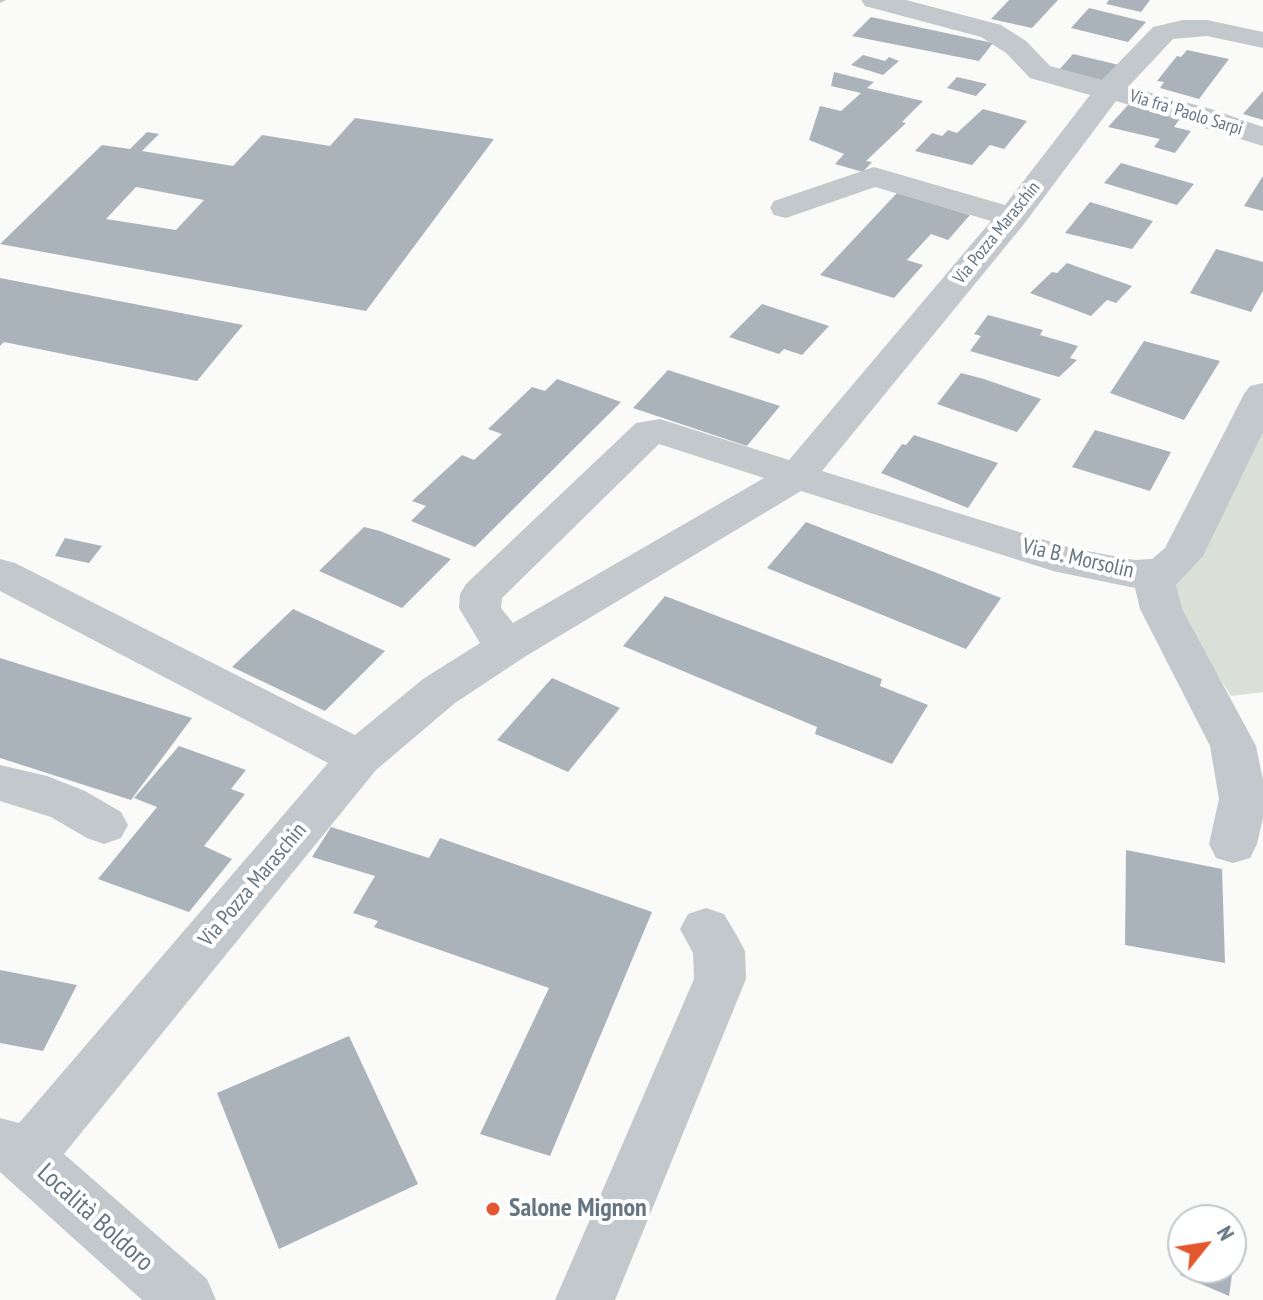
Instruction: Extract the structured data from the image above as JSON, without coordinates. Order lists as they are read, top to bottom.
{
  "streets": {
    "street": [
      "Via fra' Paolo Sarpi",
      "Via Pozza Maraschin",
      "Via B. Morsolin",
      "Località Boldoro"
    ]
  },
  "crossings": [
    ["Via fra' Paolo Sarpi", "Via Pozza Maraschin"],
    ["Via Pozza Maraschin", "Via B. Morsolin"],
    ["Via Pozza Maraschin", "Località Boldoro"]
  ],
  "places": ["Salone Mignon"],
  "north": "top right"
}
